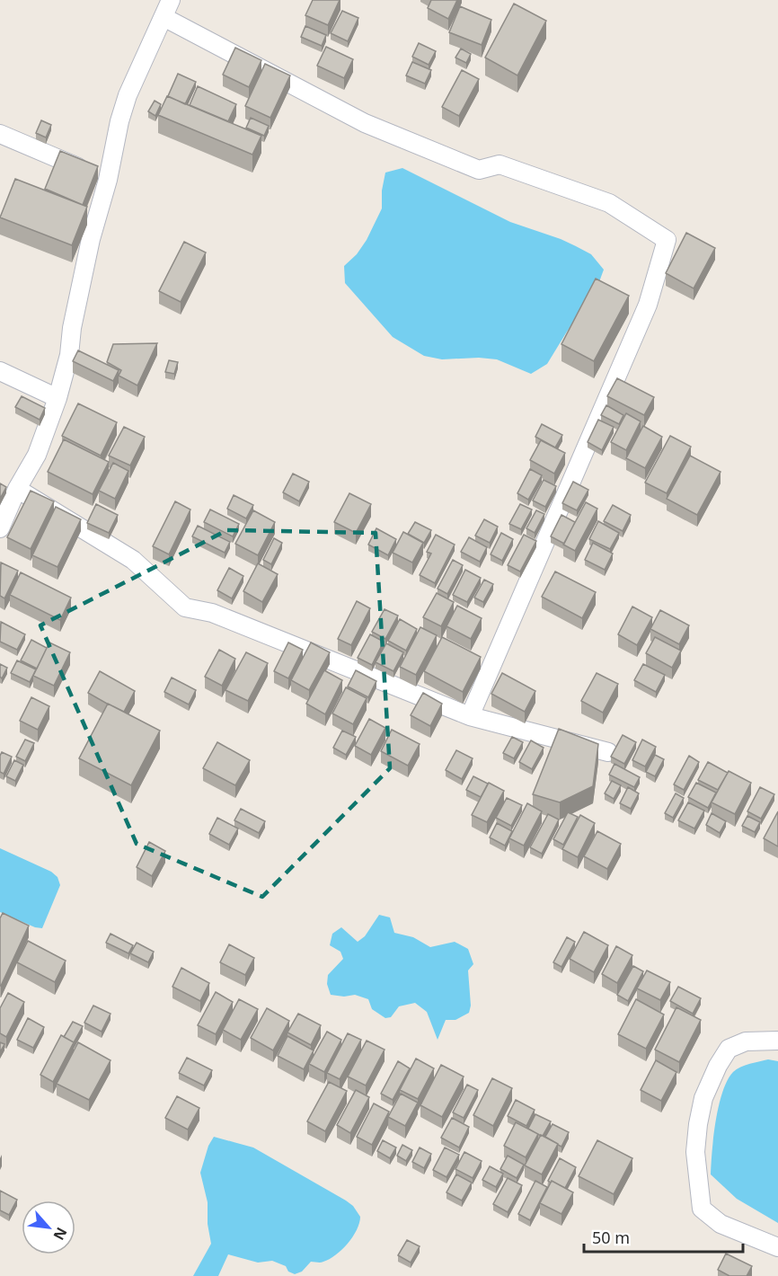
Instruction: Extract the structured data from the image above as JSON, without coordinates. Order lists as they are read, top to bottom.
{
  "scale_bar": "50 m",
  "north": "bottom right"
}
